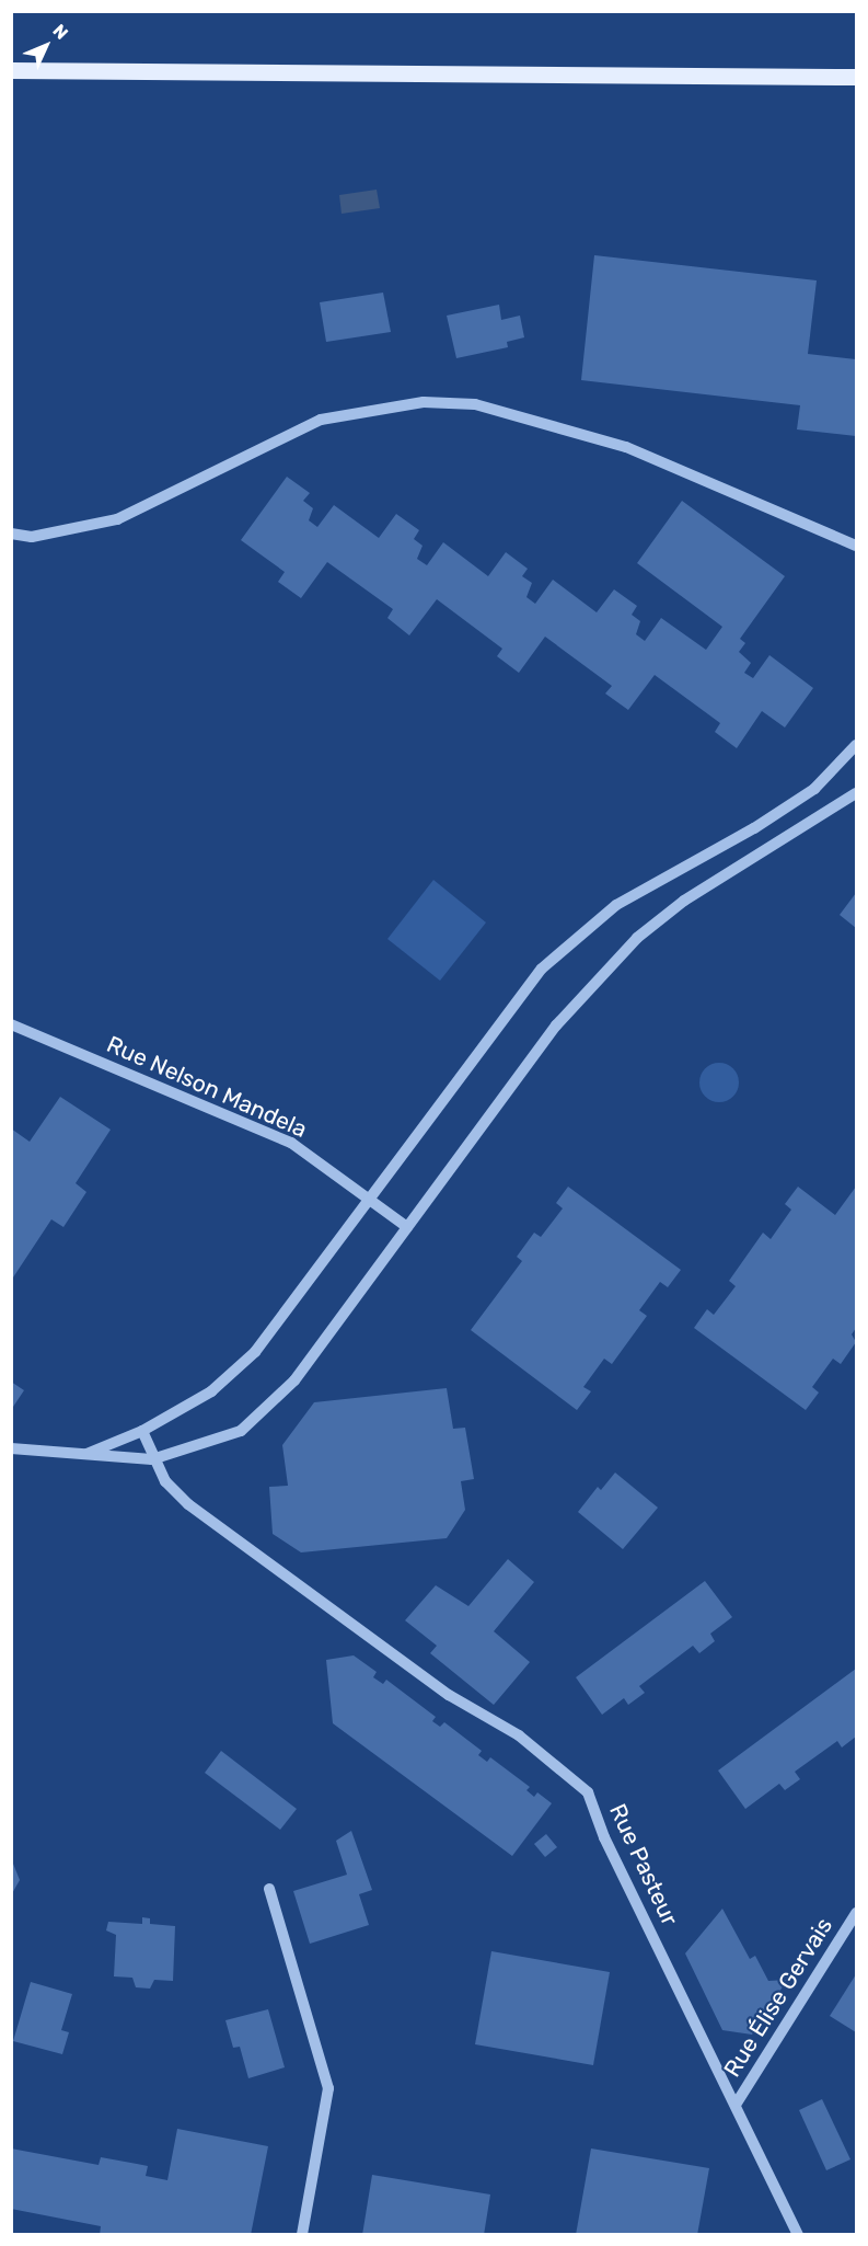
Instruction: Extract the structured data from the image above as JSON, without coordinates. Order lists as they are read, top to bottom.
{
  "streets": {
    "street": ["Rue Nelson Mandela", "Rue Pasteur", "Rue Élise Gervais"]
  },
  "crossings": [
    ["Rue Pasteur", "Rue Élise Gervais"]
  ],
  "north": "top right"
}
